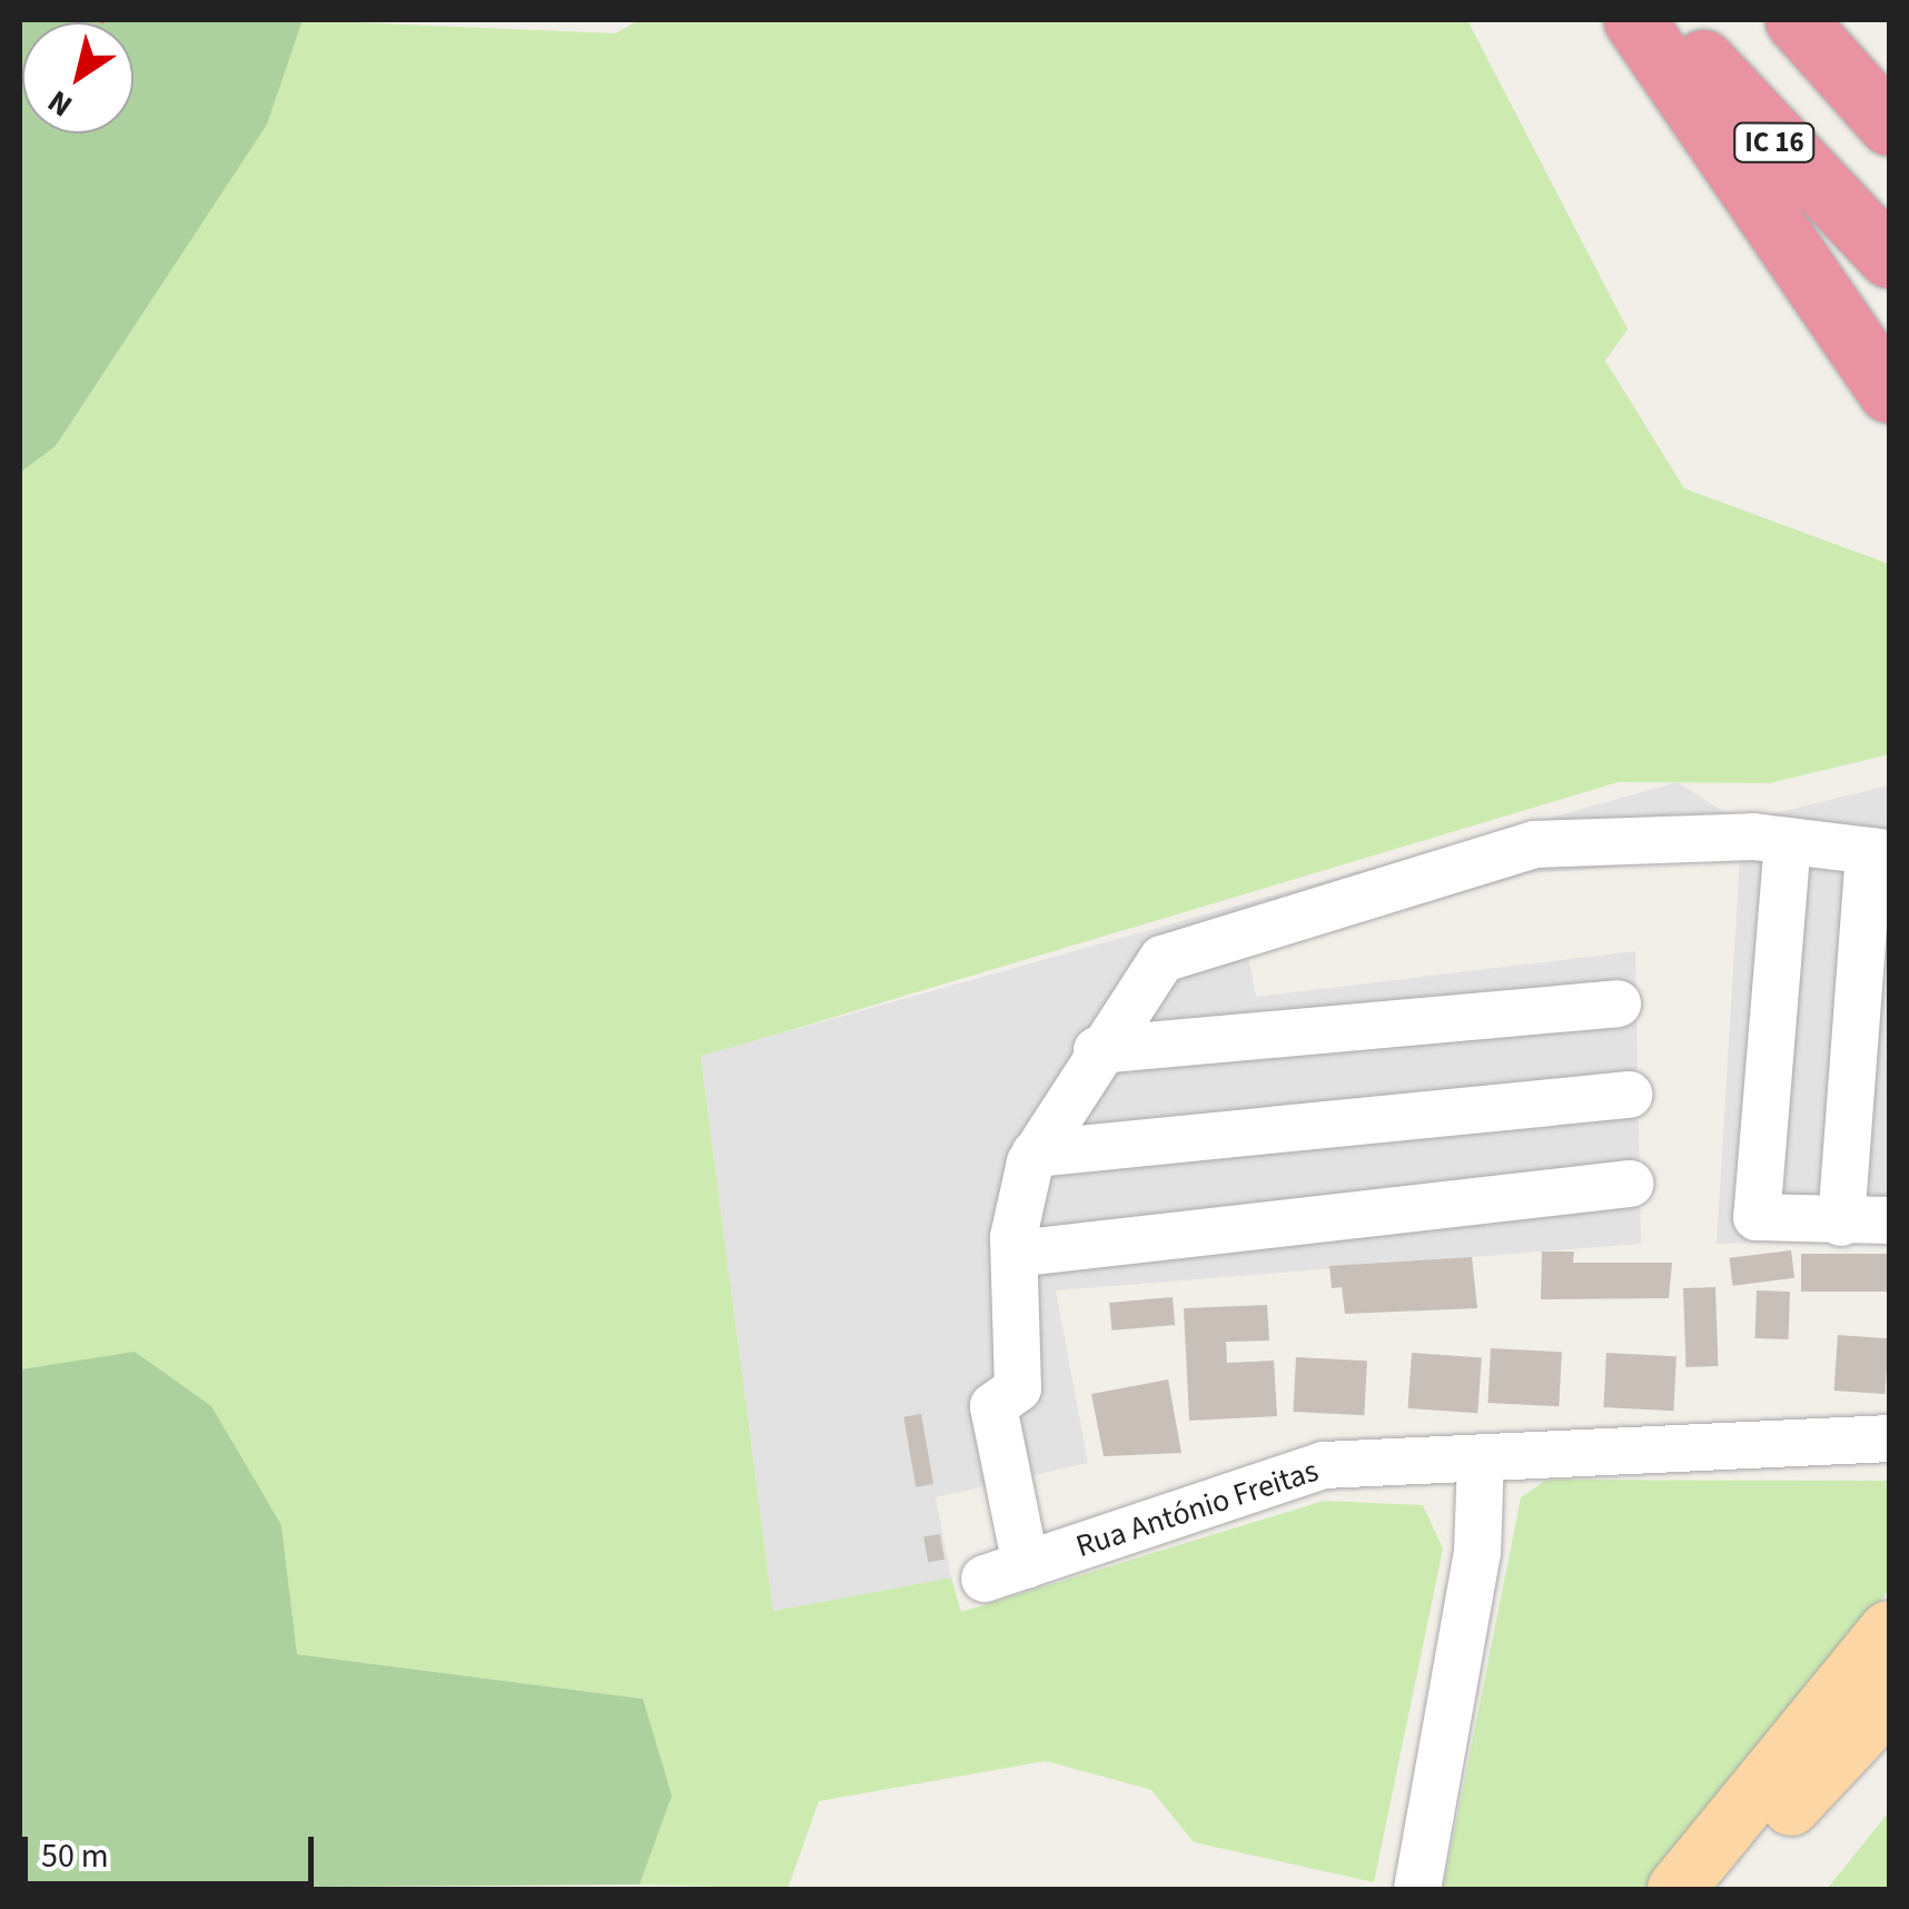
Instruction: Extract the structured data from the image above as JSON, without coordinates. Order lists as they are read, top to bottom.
{
  "streets": {
    "highway": ["IC 16"],
    "street": ["Rua António Freitas"]
  },
  "scale_bar": "50 m",
  "north": "bottom left"
}
